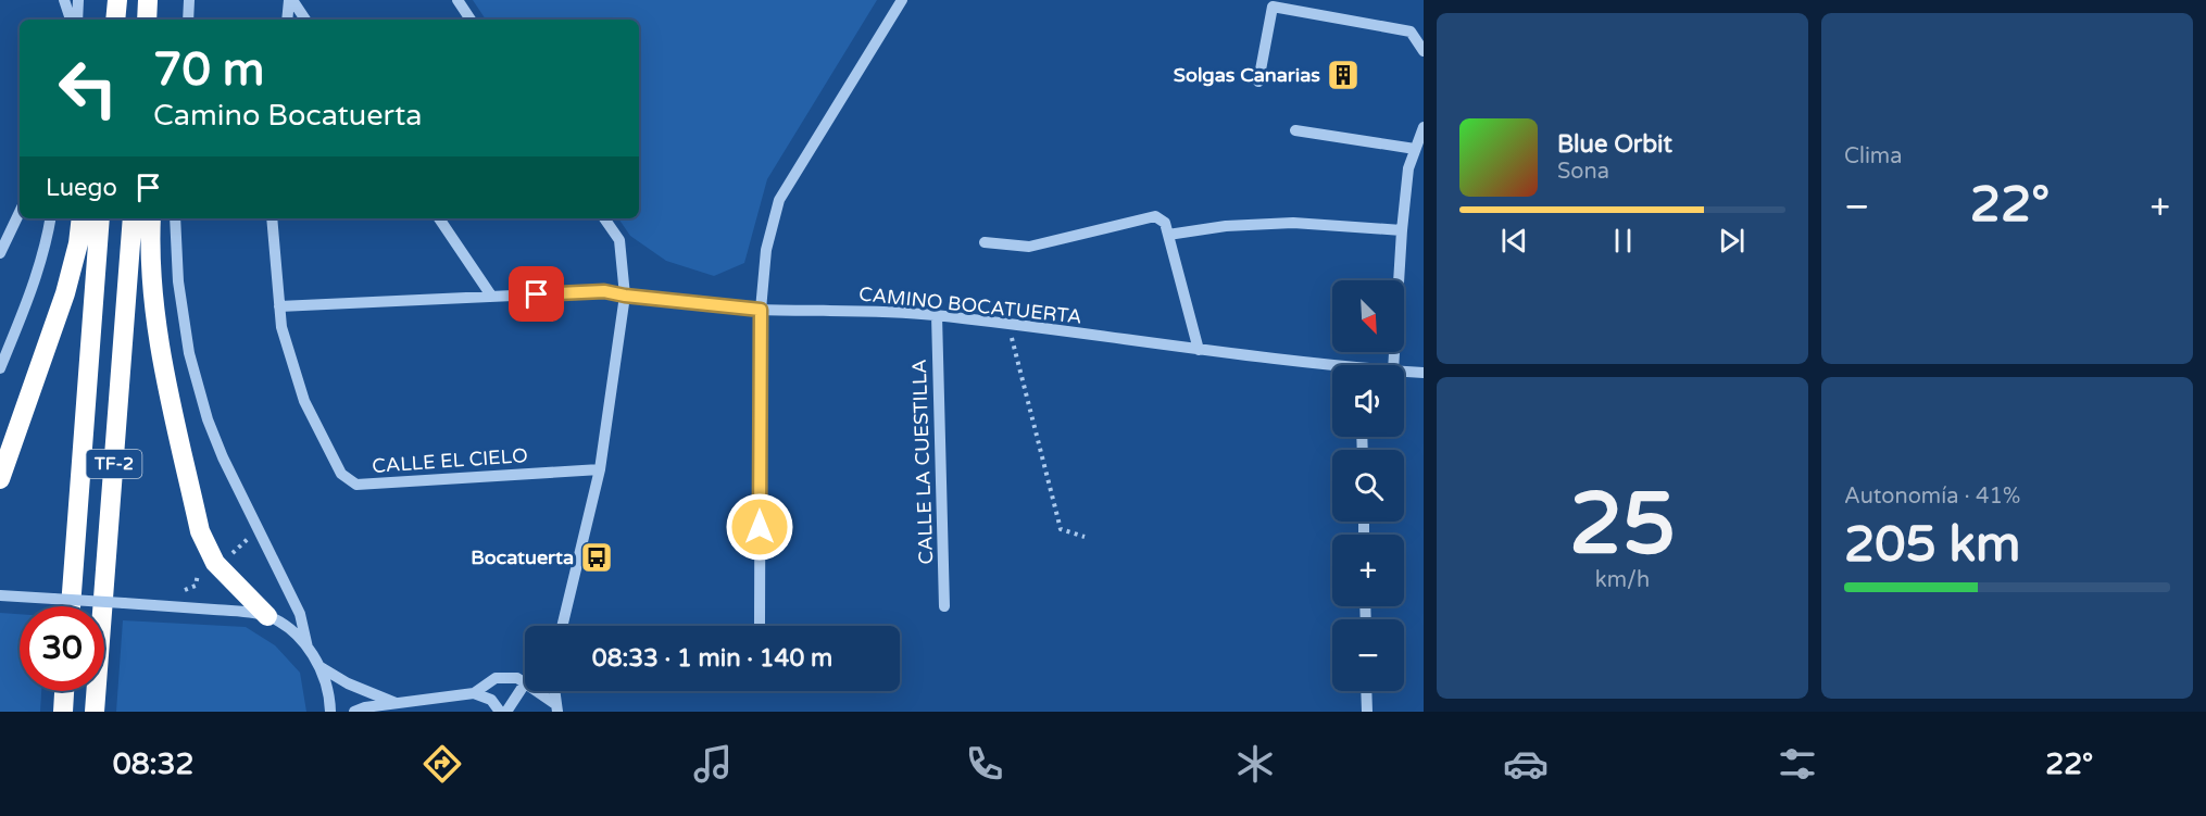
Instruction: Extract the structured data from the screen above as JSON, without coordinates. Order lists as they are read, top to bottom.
{
  "streets": {
    "highway": ["TF-2"],
    "street": ["CAMINO BOCATUERTA", "CALLE EL CIELO", "CALLE LA CUESTILLA"]
  },
  "crossings": [
    ["CAMINO BOCATUERTA", "CALLE EL CIELO"],
    ["CAMINO BOCATUERTA", "CALLE LA CUESTILLA"]
  ],
  "places": {
    "building": ["Solgas Canarias"],
    "bus stop": ["Bocatuerta"]
  },
  "north": "bottom right",
  "page": {
    "tile": [
      "Clima",
      ["25", "km/h"],
      ["Autonomía · 41%", "205 km"]
    ],
    "turn": ["70 m", "Camino Bocatuerta"],
    "song": ["Blue Orbit", "Sona"],
    "then": "Luego",
    "heat": ["−", "22°", "+"],
    "map_buttons": ["+", "−"],
    "limit": "30",
    "trip": "08:33 · 1 min · 140 m",
    "tabs": ["08:32", "22°"]
  }
}
